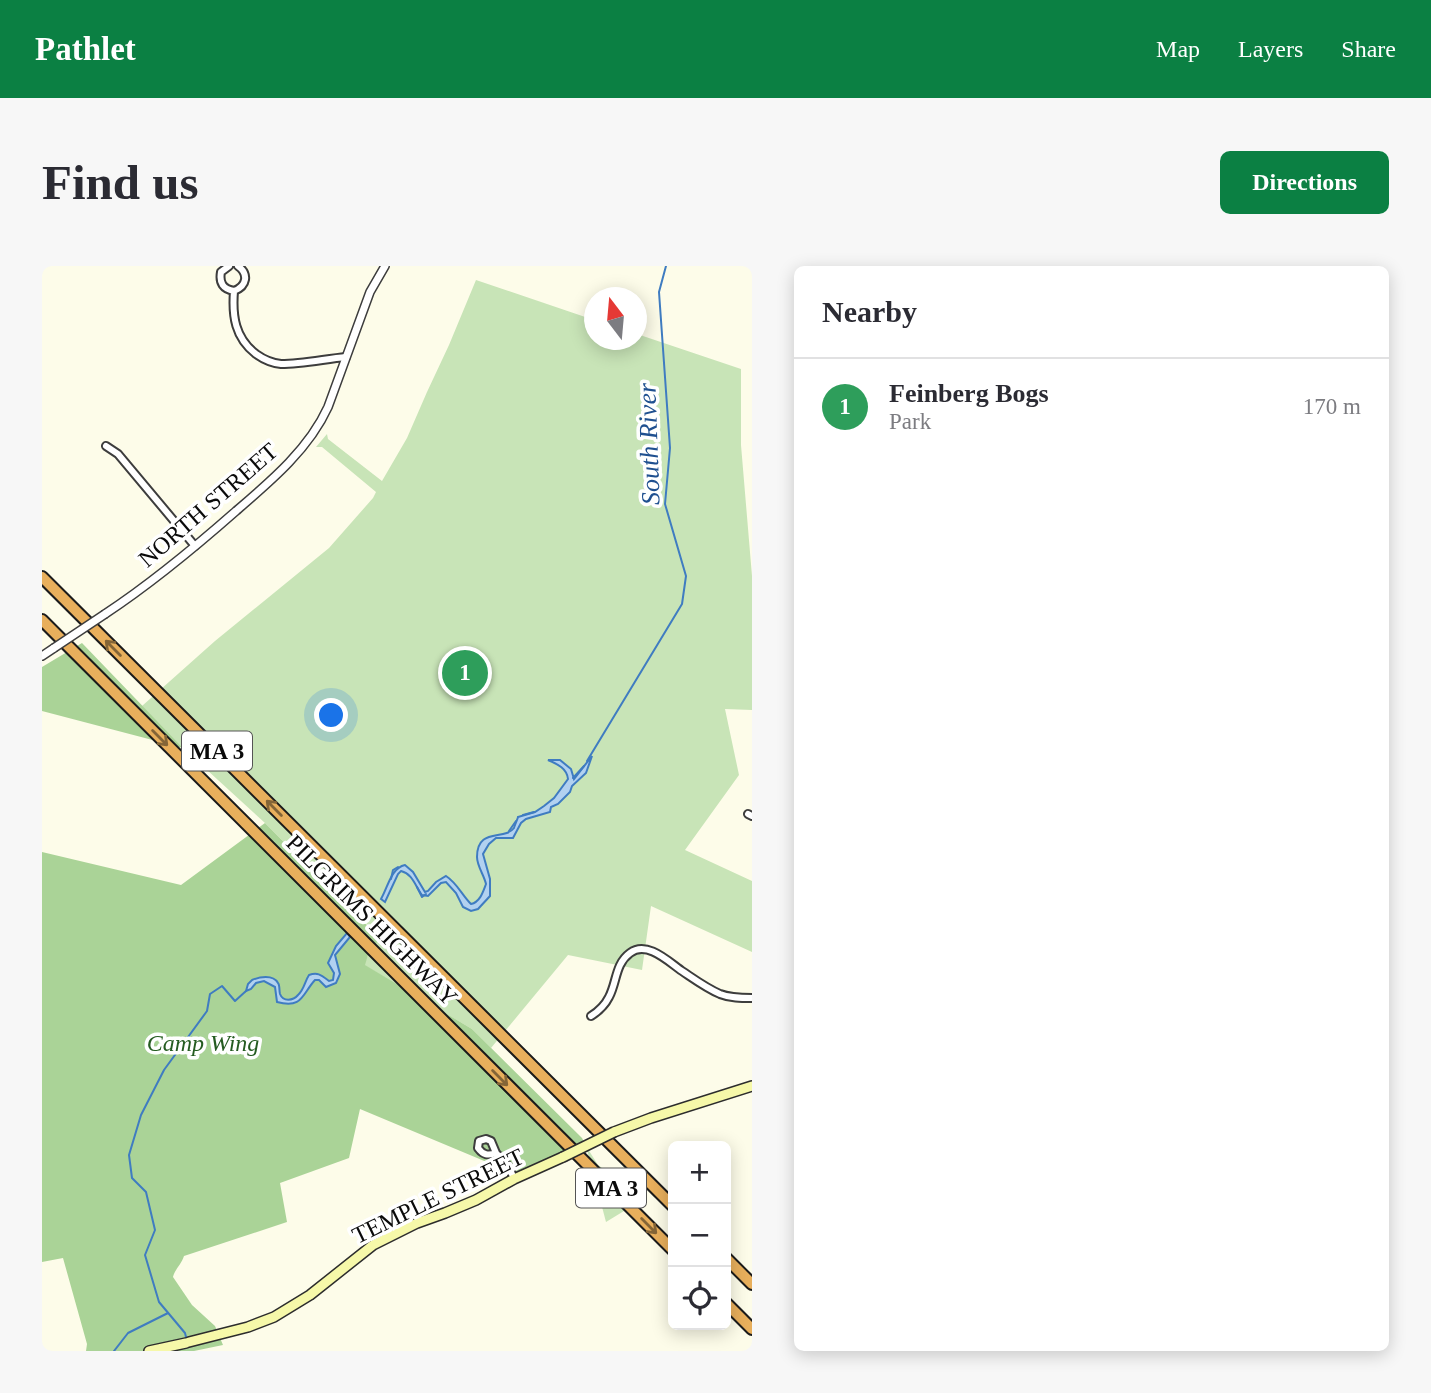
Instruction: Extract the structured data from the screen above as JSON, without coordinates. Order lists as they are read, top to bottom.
{
  "streets": {
    "highway": ["MA 3", "PILGRIMS HIGHWAY"],
    "main road": ["TEMPLE STREET"],
    "street": ["NORTH STREET"]
  },
  "water": ["South River"],
  "parks": ["Camp Wing"],
  "north": "top",
  "page": {
    "header": "Pathlet",
    "nav": ["Map", "Layers", "Share"],
    "buttons": "Directions",
    "title": "Find us",
    "heading": "Nearby",
    "list": [
      {
        "mark": "1",
        "name": "Feinberg Bogs",
        "note": "Park",
        "value": "170 m"
      }
    ],
    "pins": "1",
    "map_buttons": ["+", "−"]
  }
}
